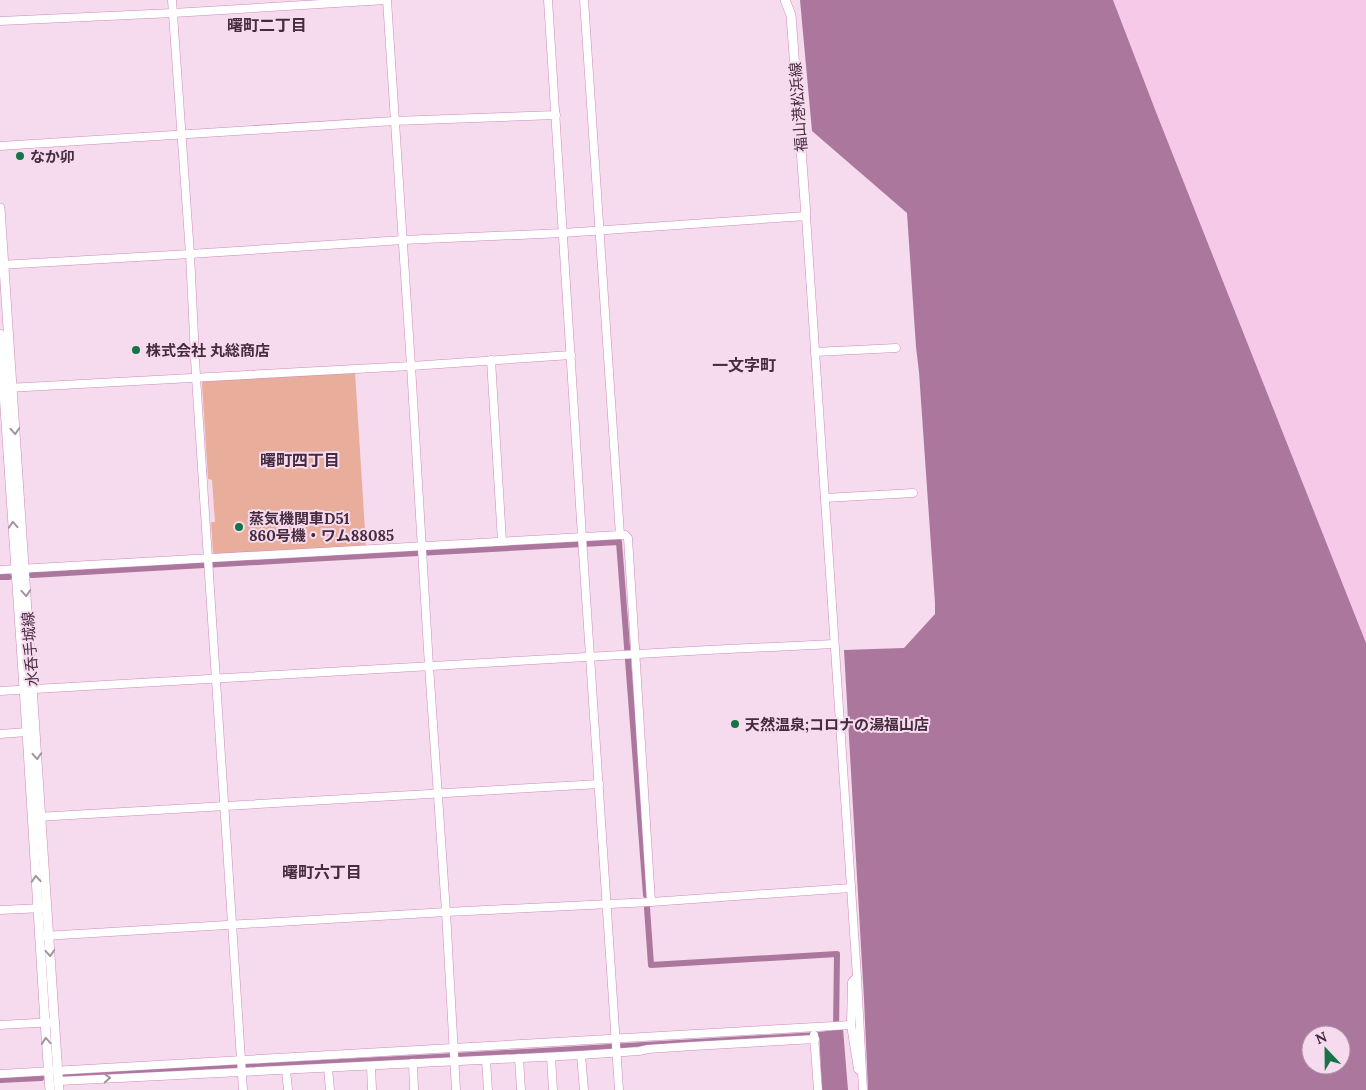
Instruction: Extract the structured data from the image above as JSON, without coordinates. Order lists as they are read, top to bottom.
{
  "streets": {
    "main road": ["福山港松浜線", "水呑手城線"]
  },
  "districts": [
    "曙町二丁目",
    "一文字町",
    "曙町四丁目",
    "曙町六丁目"
  ],
  "places": [
    "なか卯",
    "株式会社 丸総商店",
    "蒸気機関車D51 860号機・ワム88085",
    "天然温泉;コロナの湯福山店"
  ],
  "north": "top"
}
